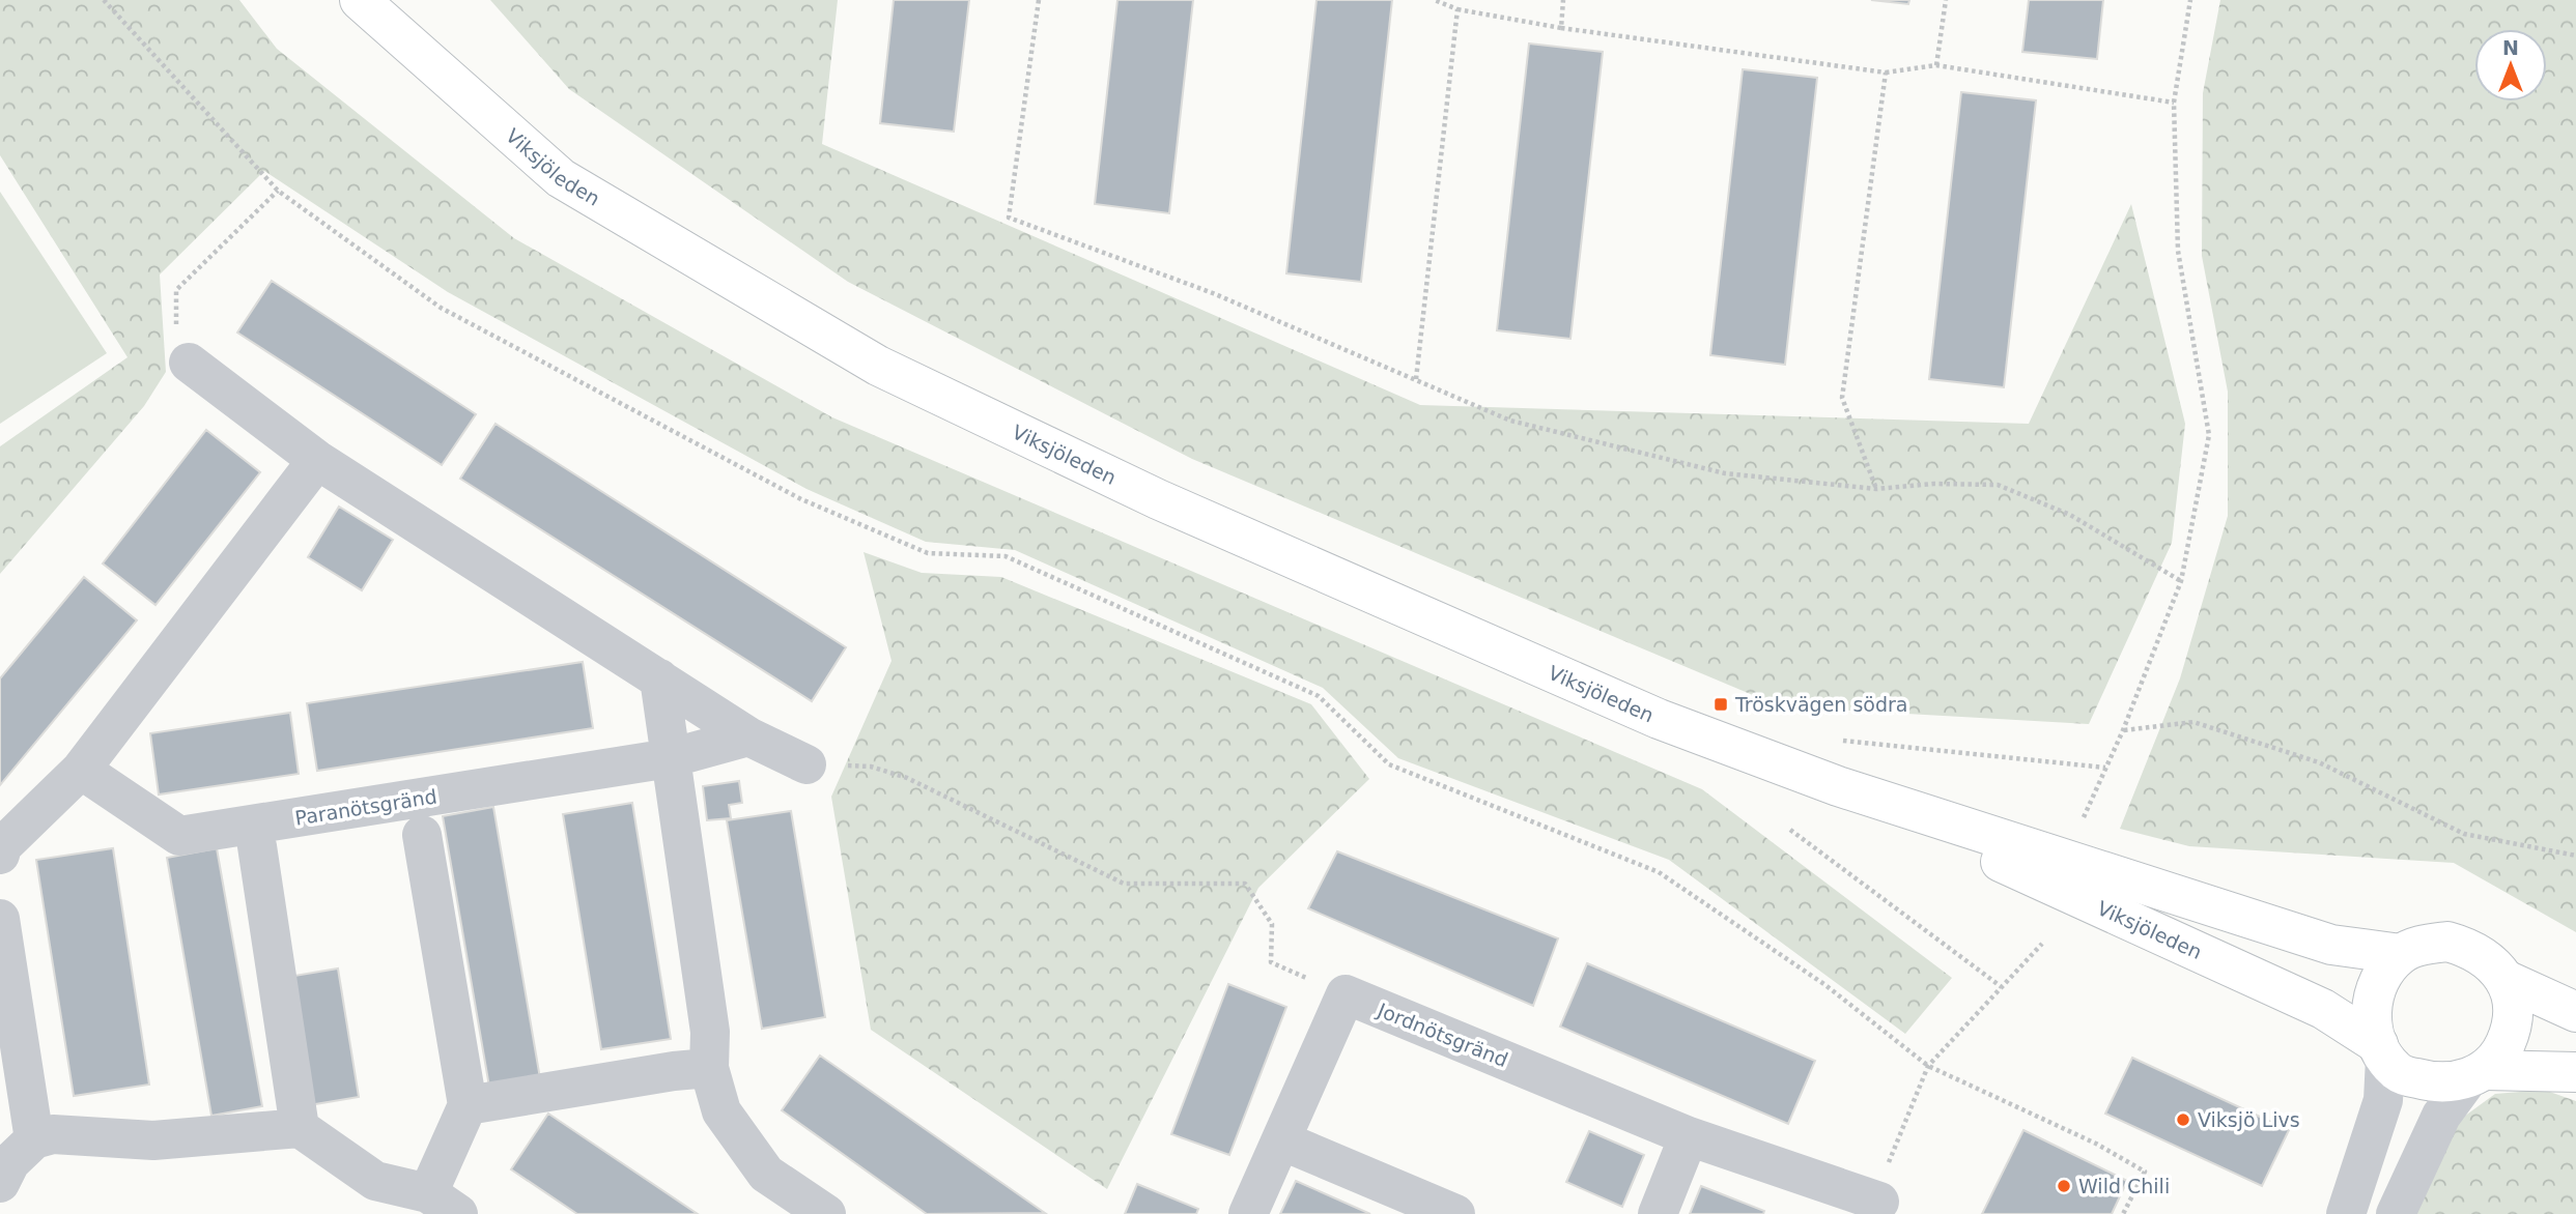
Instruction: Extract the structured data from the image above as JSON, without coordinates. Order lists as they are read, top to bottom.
{
  "streets": {
    "main road": ["Viksjöleden"],
    "street": ["Paranötsgränd", "Jordnötsgränd"]
  },
  "places": {
    "transit": ["Tröskvägen södra"],
    "other": ["Viksjö Livs", "Wild Chili"]
  },
  "north": "top"
}
